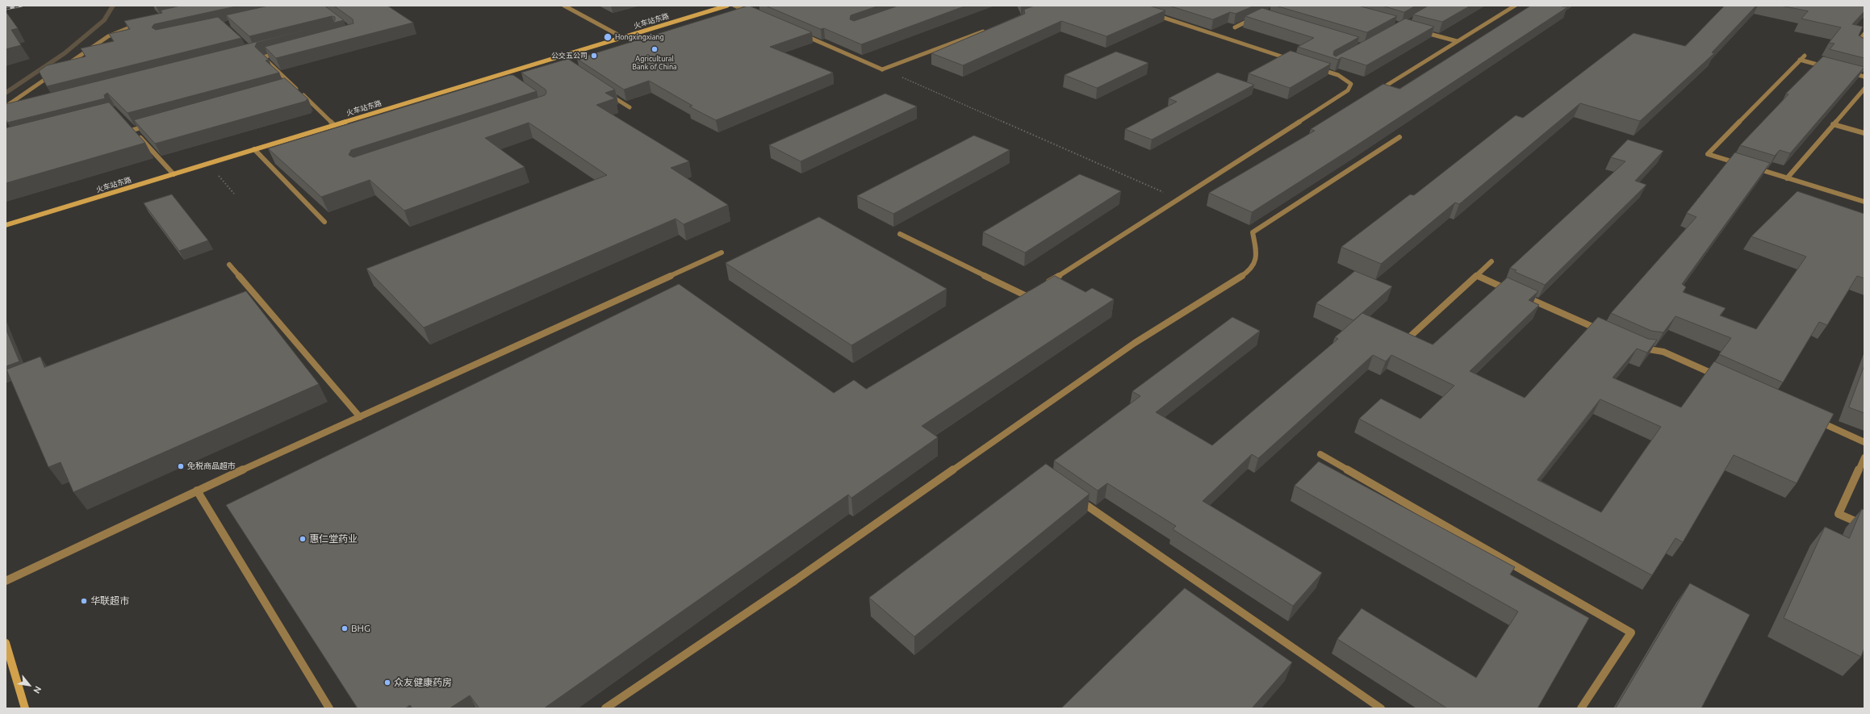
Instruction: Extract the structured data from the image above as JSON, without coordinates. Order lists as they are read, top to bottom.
{
  "streets": {
    "main road": ["火车站东路"]
  },
  "places": [
    "Hongxingxiang",
    "Agricultural Bank of China",
    "公交五公司",
    "免税商品超市",
    "惠仁堂药业",
    "华联超市",
    "BHG",
    "众友健康药房"
  ],
  "north": "bottom right"
}
